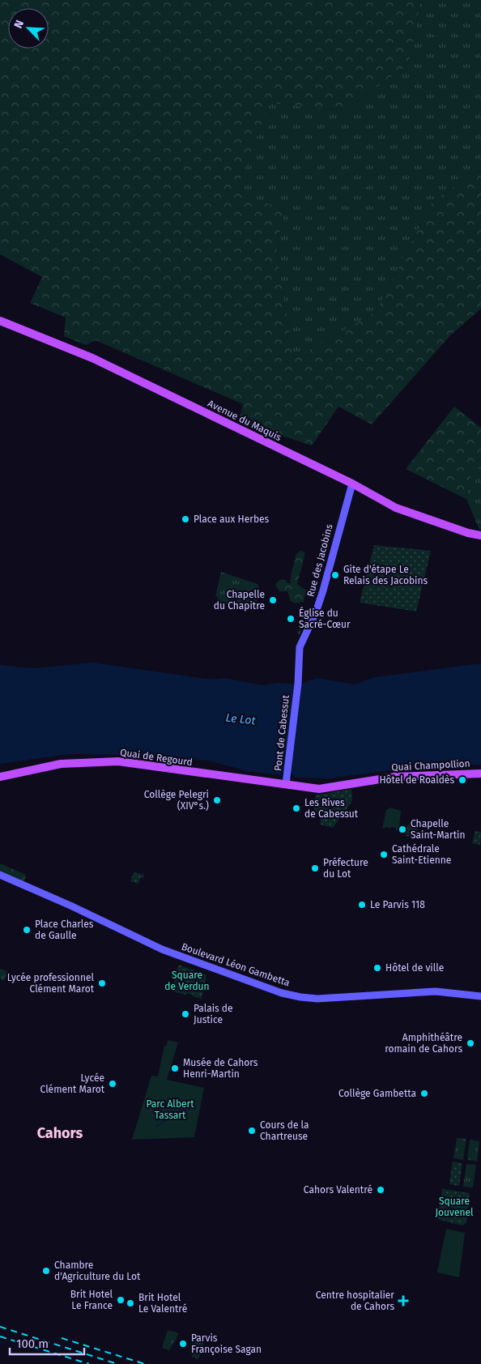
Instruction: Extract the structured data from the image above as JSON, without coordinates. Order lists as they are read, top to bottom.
{
  "streets": {
    "main road": [
      "Avenue du Maquis",
      "Rue des Jacobins",
      "Pont de Cabessut",
      "Quai de Regourd",
      "Quai Champollion",
      "Boulevard Léon Gambetta"
    ]
  },
  "crossings": [
    ["Avenue du Maquis", "Rue des Jacobins"],
    ["Rue des Jacobins", "Pont de Cabessut"],
    ["Pont de Cabessut", "Quai de Regourd"],
    ["Pont de Cabessut", "Quai Champollion"],
    ["Quai de Regourd", "Quai Champollion"]
  ],
  "districts": ["Cahors"],
  "water": ["Le Lot"],
  "parks": ["Square de Verdun", "Parc Albert Tassart", "Square Jouvenel"],
  "places": {
    "other": [
      "Place aux Herbes",
      "Gite d'étape Le Relais des Jacobins",
      "Chapelle du Chapitre",
      "Église du Sacré-Cœur",
      "Hôtel de Roaldès",
      "Collège Pelegri (XIV°s.)",
      "Les Rives de Cabessut",
      "Chapelle Saint-Martin",
      "Cathédrale Saint-Etienne",
      "Préfecture du Lot",
      "Le Parvis 118",
      "Place Charles de Gaulle",
      "Hôtel de ville",
      "Lycée professionnel Clément Marot",
      "Palais de Justice",
      "Amphithéâtre romain de Cahors",
      "Musée de Cahors Henri-Martin",
      "Lycée Clément Marot",
      "Collège Gambetta",
      "Cours de la Chartreuse",
      "Cahors Valentré",
      "Chambre d'Agriculture du Lot",
      "Brit Hotel Le France",
      "Brit Hotel Le Valentré",
      "Parvis Françoise Sagan"
    ],
    "health": ["Centre hospitalier de Cahors"]
  },
  "scale_bar": "100 m",
  "north": "top left"
}
